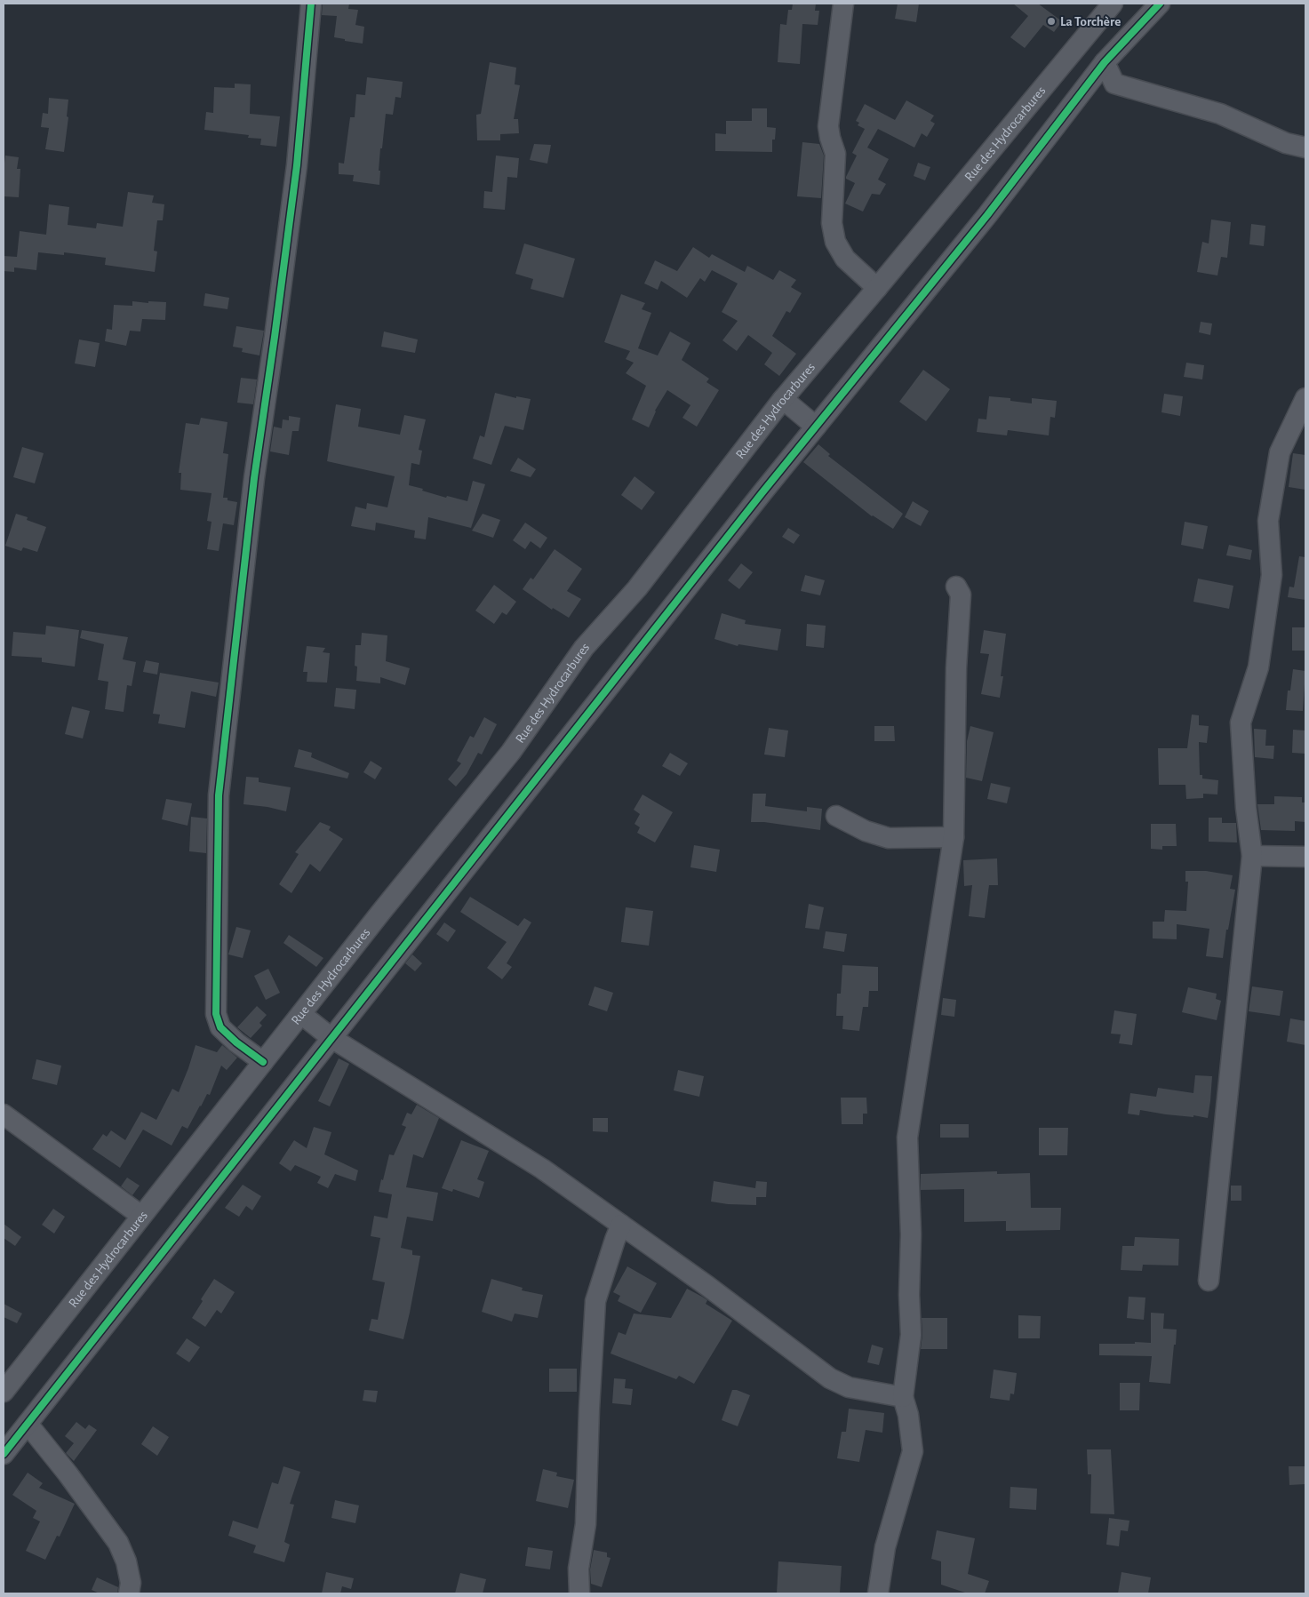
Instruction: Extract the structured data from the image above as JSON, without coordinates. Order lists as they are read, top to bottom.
{
  "streets": {
    "street": ["Rue des Hydrocarbures"]
  },
  "places": ["La Torchère"]
}
